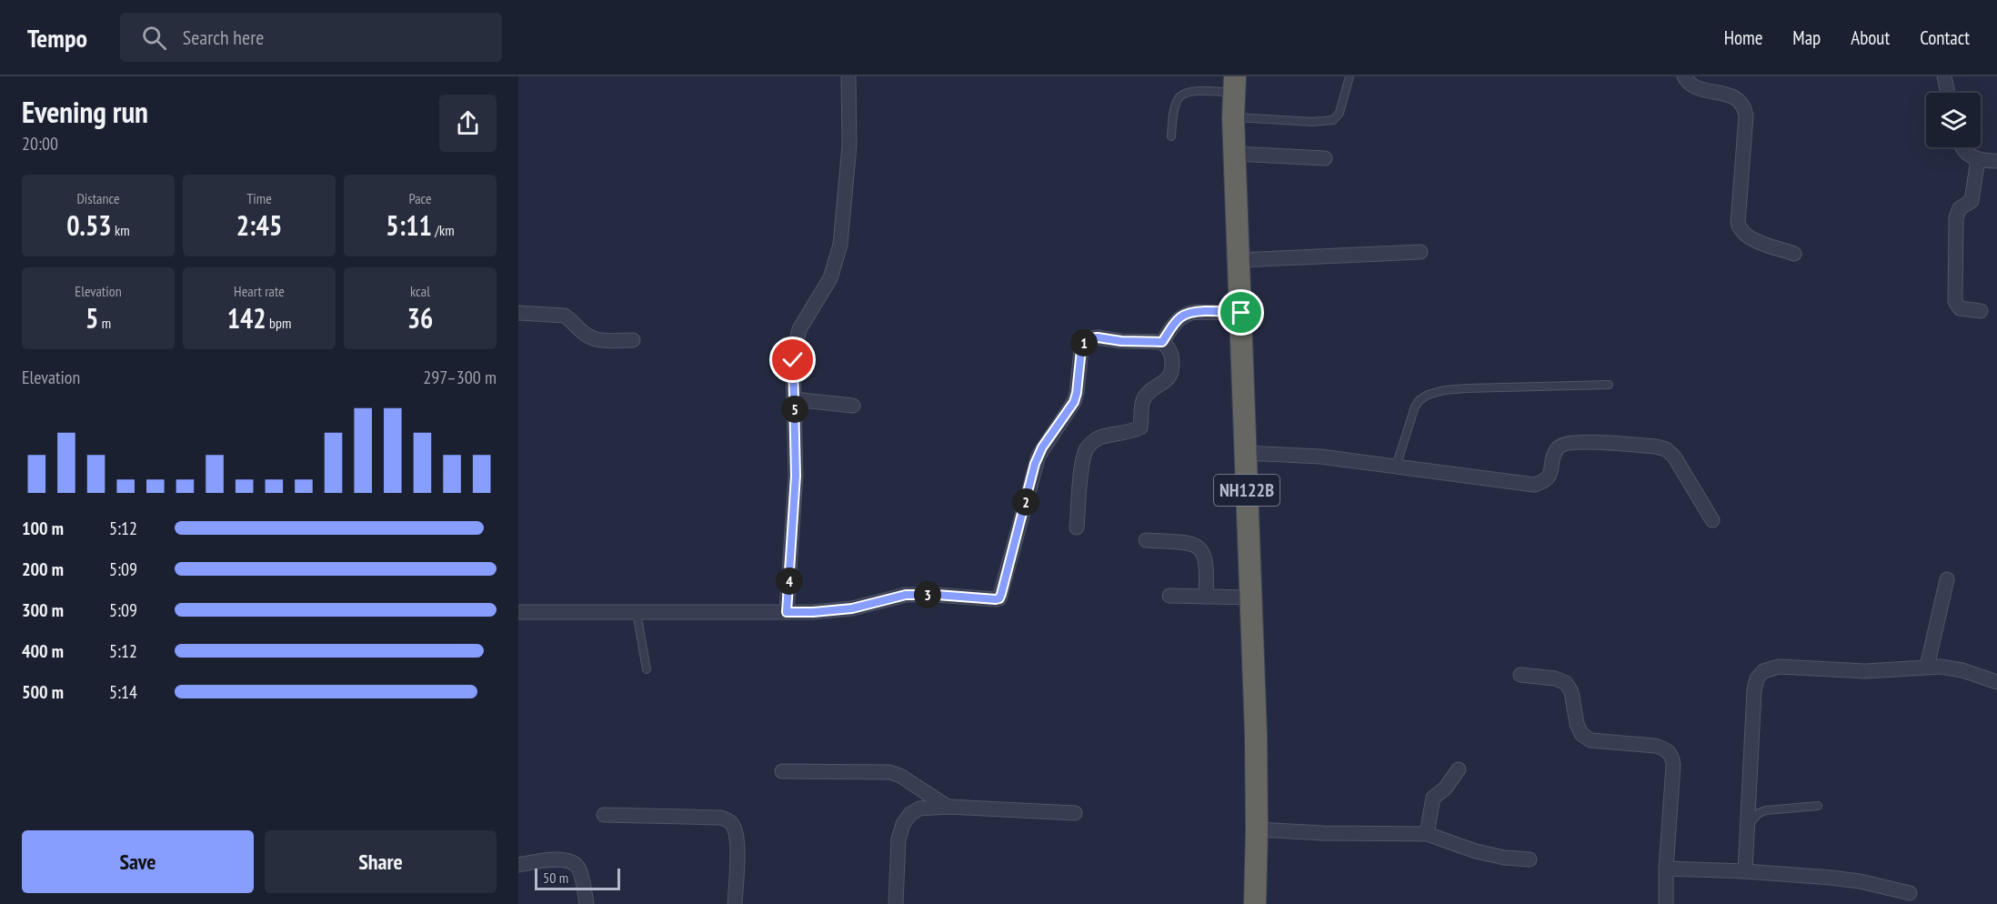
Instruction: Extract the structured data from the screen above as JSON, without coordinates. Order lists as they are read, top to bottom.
{
  "streets": {
    "highway": ["NH122B"]
  },
  "scale_bar": "50 m",
  "page": {
    "header": "Tempo",
    "search": "Search here",
    "nav": [
      "Home",
      "Map",
      "About",
      "Contact"
    ],
    "heading": ["Evening run", "20:00"],
    "stats": [
      ["Distance", "0.53 km"],
      ["Time", "2:45"],
      ["Pace", "5:11 /km"],
      ["Elevation", "5 m"],
      ["Heart rate", "142 bpm"],
      ["kcal", "36"]
    ],
    "pins": [
      "1",
      "5",
      "2",
      "4",
      "3"
    ],
    "chart": ["Elevation", "297–300 m"],
    "list": [
      {
        "name": "100 m",
        "note": "5:12"
      },
      {
        "name": "200 m",
        "note": "5:09"
      },
      {
        "name": "300 m",
        "note": "5:09"
      },
      {
        "name": "400 m",
        "note": "5:12"
      },
      {
        "name": "500 m",
        "note": "5:14"
      }
    ],
    "buttons": ["Save", "Share"],
    "scale": "50 m"
  }
}
